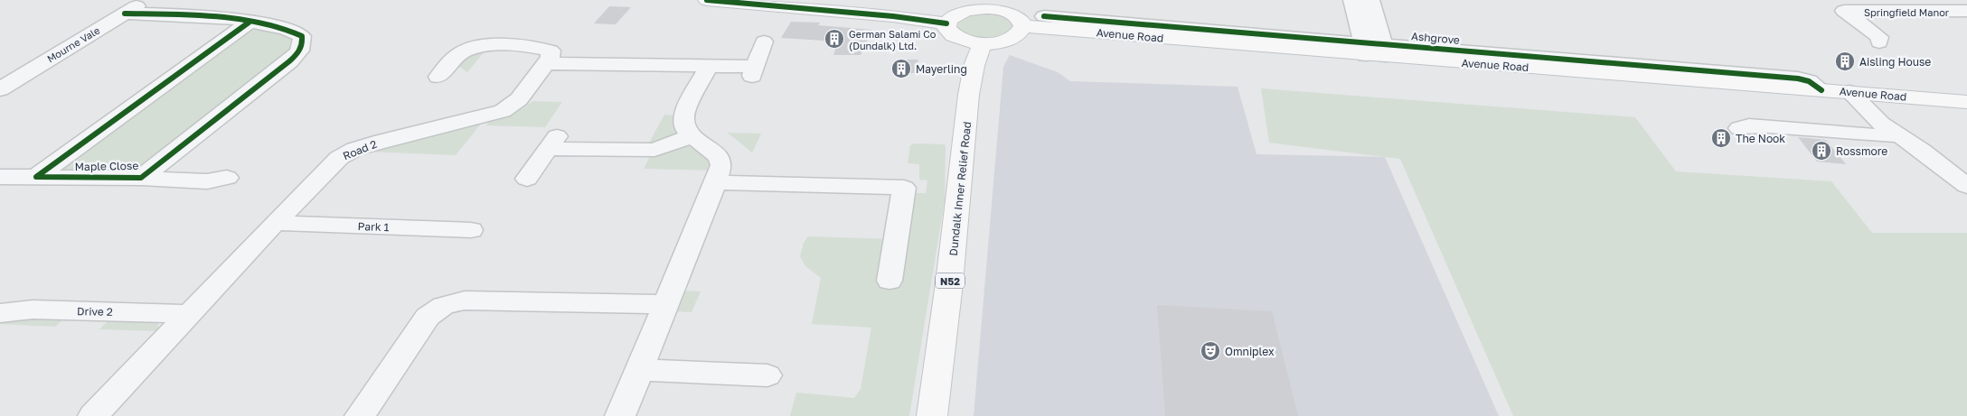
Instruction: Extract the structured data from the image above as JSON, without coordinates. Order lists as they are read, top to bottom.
{
  "streets": {
    "main road": ["Avenue Road", "Dundalk Inner Relief Road", "N52"],
    "street": [
      "Springfield Manor",
      "Mourne Vale",
      "Road 2",
      "Maple Close",
      "Park 1",
      "Drive 2"
    ],
    "cycle path": ["Ashgrove"]
  },
  "crossings": [
    ["Mourne Vale", "Maple Close"],
    ["Road 2", "Park 1"],
    ["Road 2", "Drive 2"]
  ],
  "places": {
    "building": [
      "German Salami Co (Dundalk) Ltd.",
      "Aisling House",
      "Mayerling",
      "The Nook",
      "Rossmore"
    ],
    "theatre": ["Omniplex"]
  }
}
